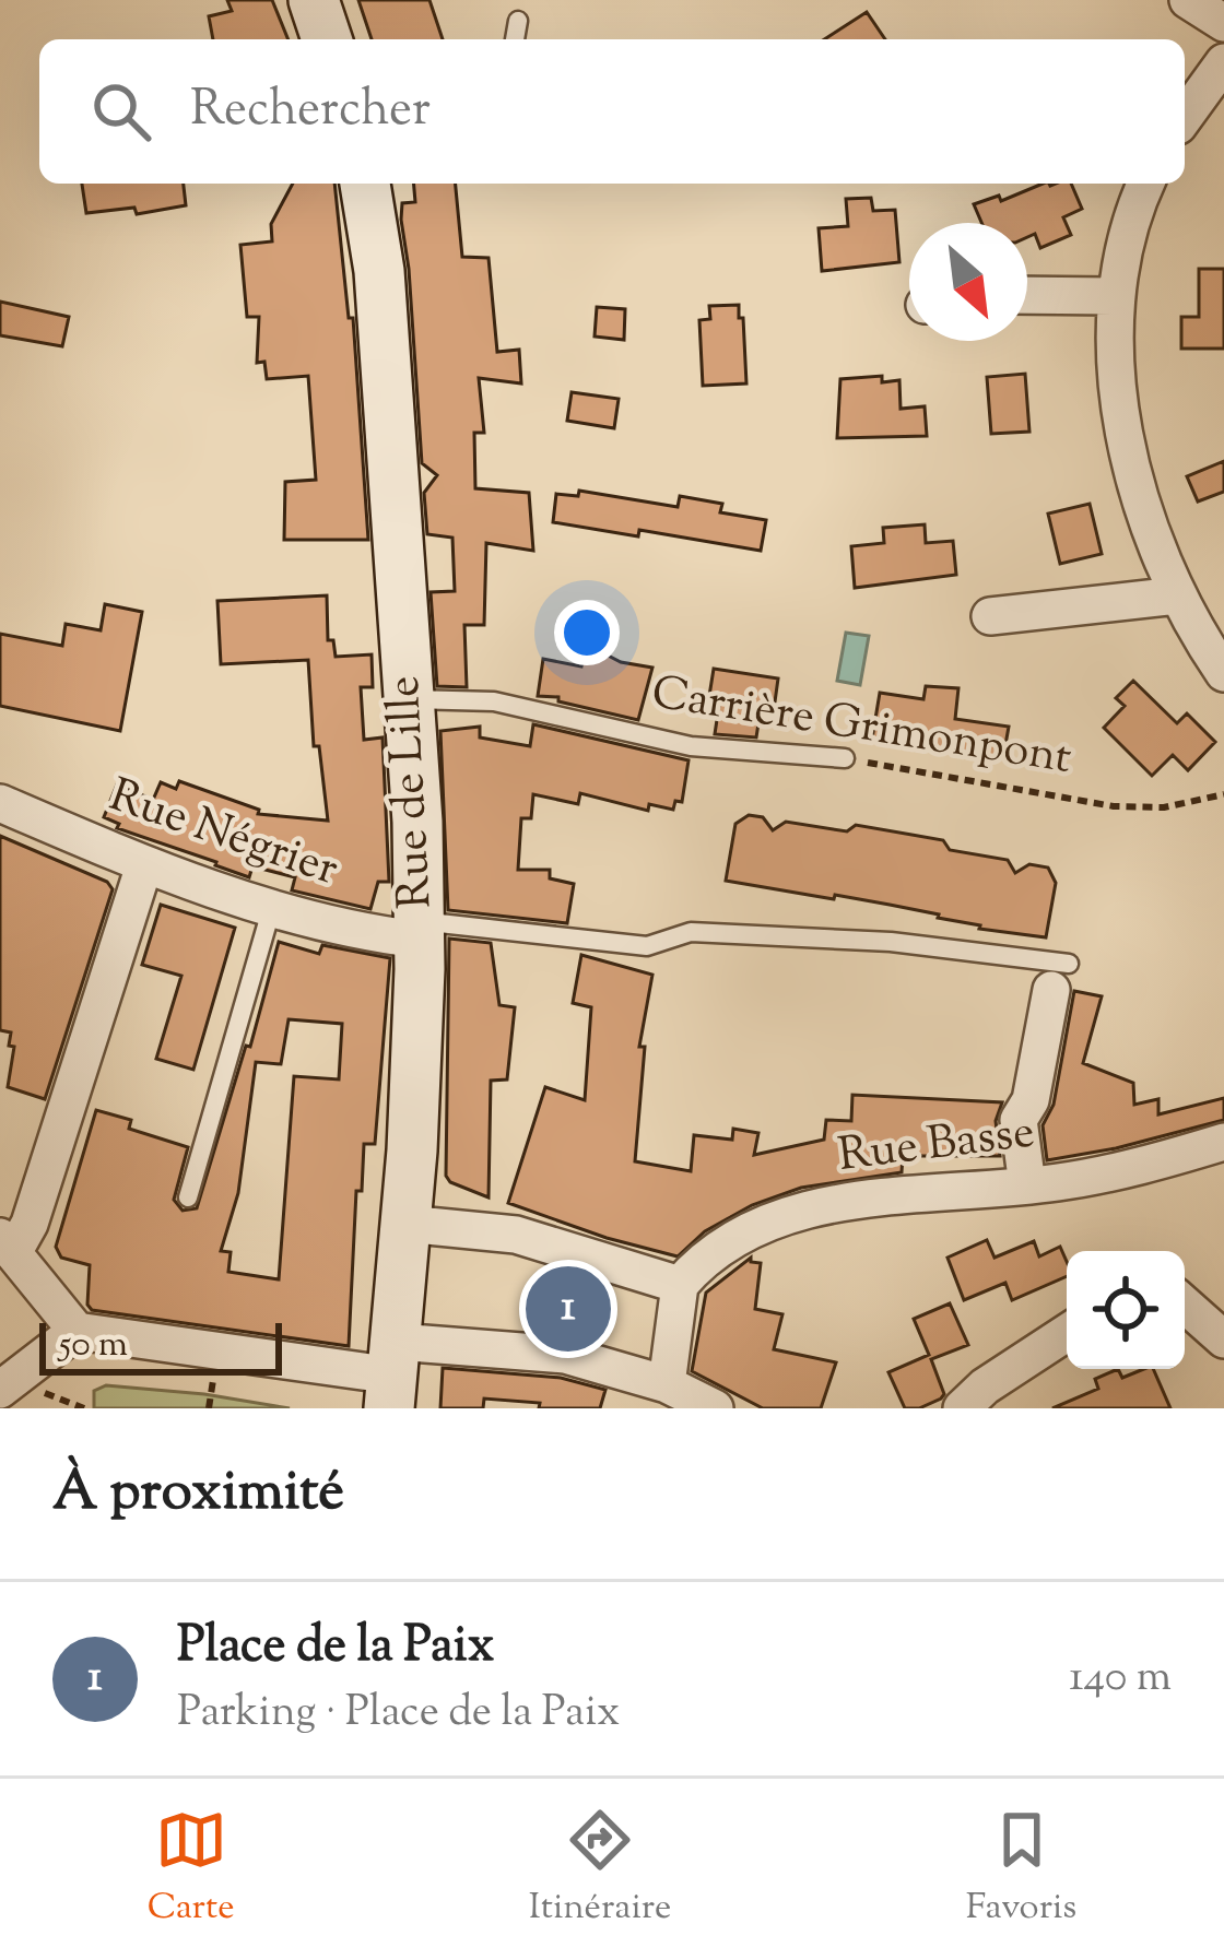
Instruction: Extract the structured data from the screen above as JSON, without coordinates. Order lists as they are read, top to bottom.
{
  "streets": {
    "main road": ["Rue de Lille"],
    "street": ["Rue Négrier", "Rue Basse"],
    "lane": ["Carrière Grimonpont"]
  },
  "crossings": [
    ["Carrière Grimonpont", "Rue de Lille"],
    ["Rue de Lille", "Rue Négrier"]
  ],
  "scale_bar": "50 m",
  "north": "bottom right",
  "page": {
    "search": "Rechercher",
    "pins": "1",
    "scale": "50 m",
    "heading": "À proximité",
    "list": [
      {
        "mark": "1",
        "name": "Place de la Paix",
        "note": "Parking · Place de la Paix",
        "value": "140 m"
      }
    ],
    "nav": ["Carte", "Itinéraire", "Favoris"]
  }
}
